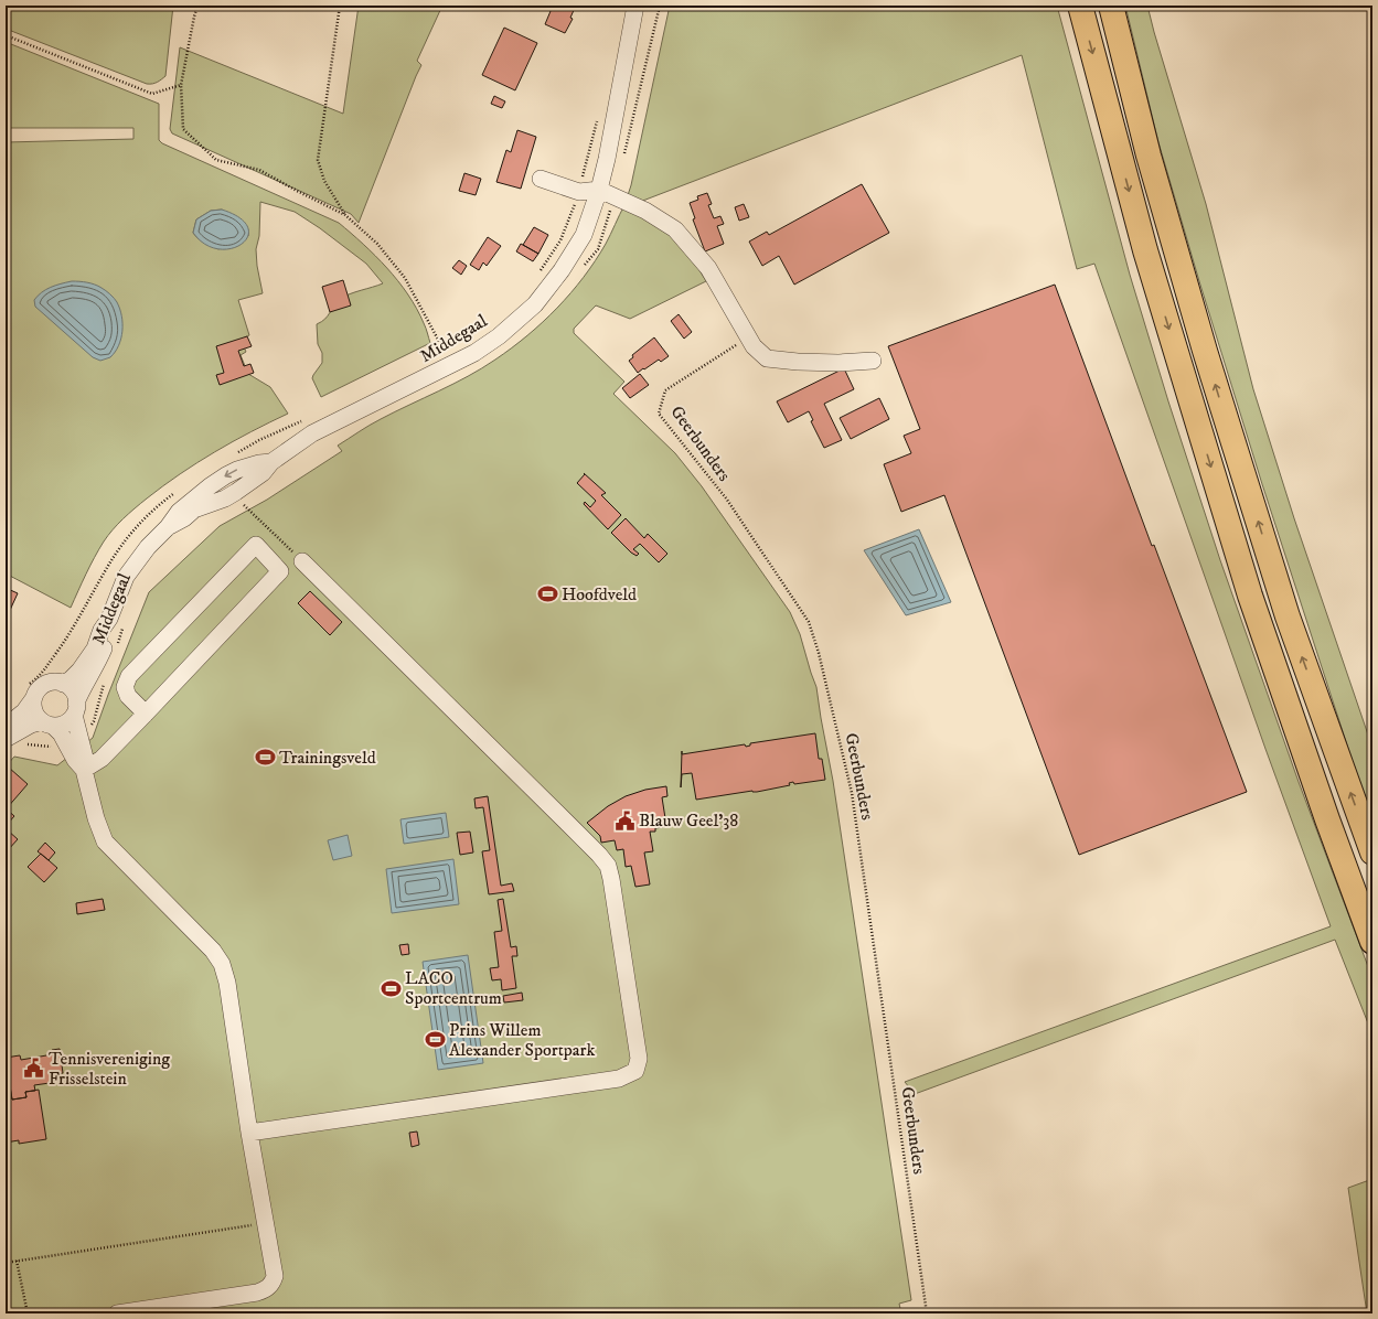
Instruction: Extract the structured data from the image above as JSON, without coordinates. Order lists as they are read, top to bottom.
{
  "streets": {
    "street": ["Middegaal"],
    "path": ["Geerbunders"]
  },
  "places": {
    "sports": [
      "Hoofdveld",
      "Trainingsveld",
      "LACO Sportcentrum",
      "Prins Willem Alexander Sportpark"
    ],
    "public building": ["Blauw Geel'38", "Tennisvereniging Frisselstein"]
  }
}
